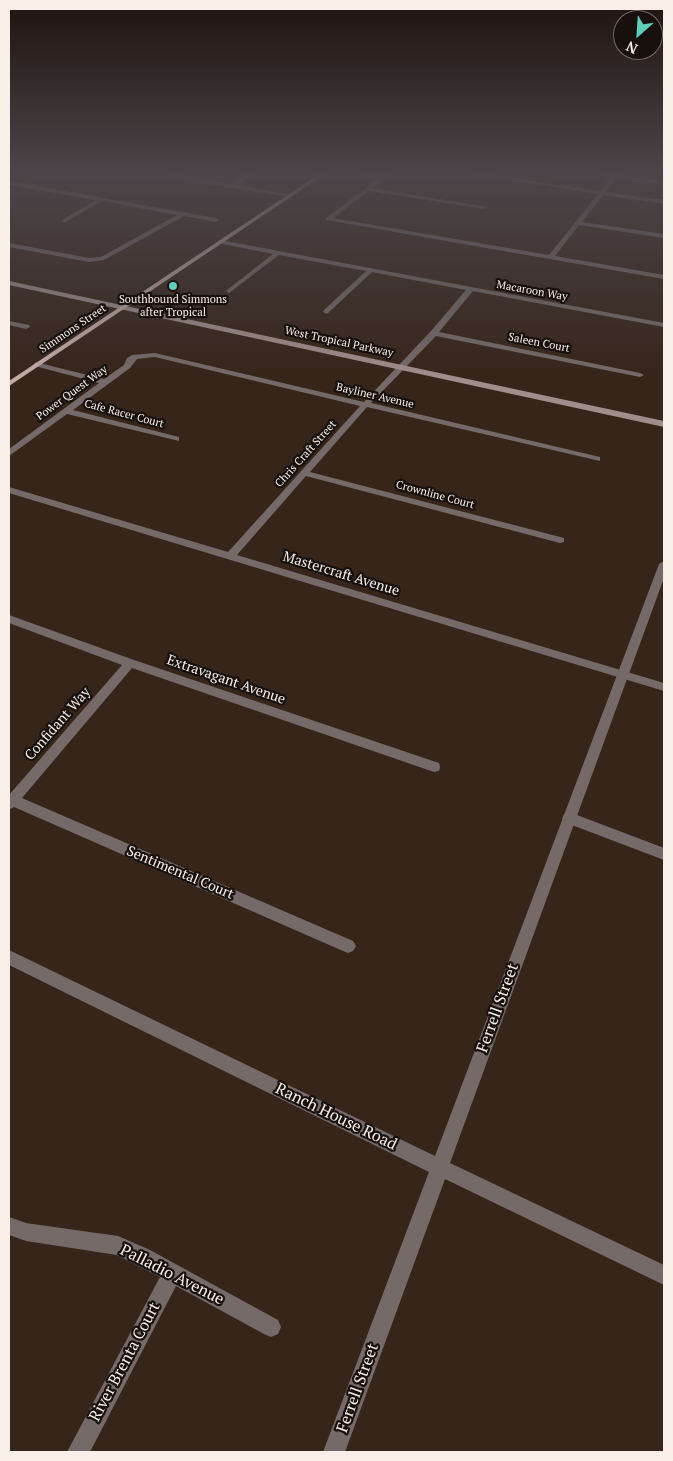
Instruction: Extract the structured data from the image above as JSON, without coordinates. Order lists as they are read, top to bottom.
{
  "streets": {
    "main road": ["Simmons Street", "West Tropical Parkway"],
    "street": [
      "Macaroon Way",
      "Saleen Court",
      "Power Quest Way",
      "Bayliner Avenue",
      "Cafe Racer Court",
      "Chris Craft Street",
      "Crownline Court",
      "Mastercraft Avenue",
      "Extravagant Avenue",
      "Confidant Way",
      "Sentimental Court",
      "Ferrell Street",
      "Ranch House Road",
      "Palladio Avenue",
      "River Brenta Court"
    ]
  },
  "crossings": [
    ["Macaroon Way", "Simmons Street"],
    ["Macaroon Way", "Chris Craft Street"],
    ["Simmons Street", "West Tropical Parkway"],
    ["West Tropical Parkway", "Chris Craft Street"],
    ["Saleen Court", "Chris Craft Street"],
    ["Power Quest Way", "Bayliner Avenue"],
    ["Power Quest Way", "Cafe Racer Court"],
    ["Bayliner Avenue", "Chris Craft Street"],
    ["Chris Craft Street", "Crownline Court"],
    ["Chris Craft Street", "Mastercraft Avenue"],
    ["Mastercraft Avenue", "Ferrell Street"],
    ["Extravagant Avenue", "Confidant Way"],
    ["Confidant Way", "Sentimental Court"],
    ["Ferrell Street", "Ranch House Road"],
    ["Palladio Avenue", "River Brenta Court"]
  ],
  "places": ["Southbound Simmons after Tropical"],
  "north": "bottom left"
}
